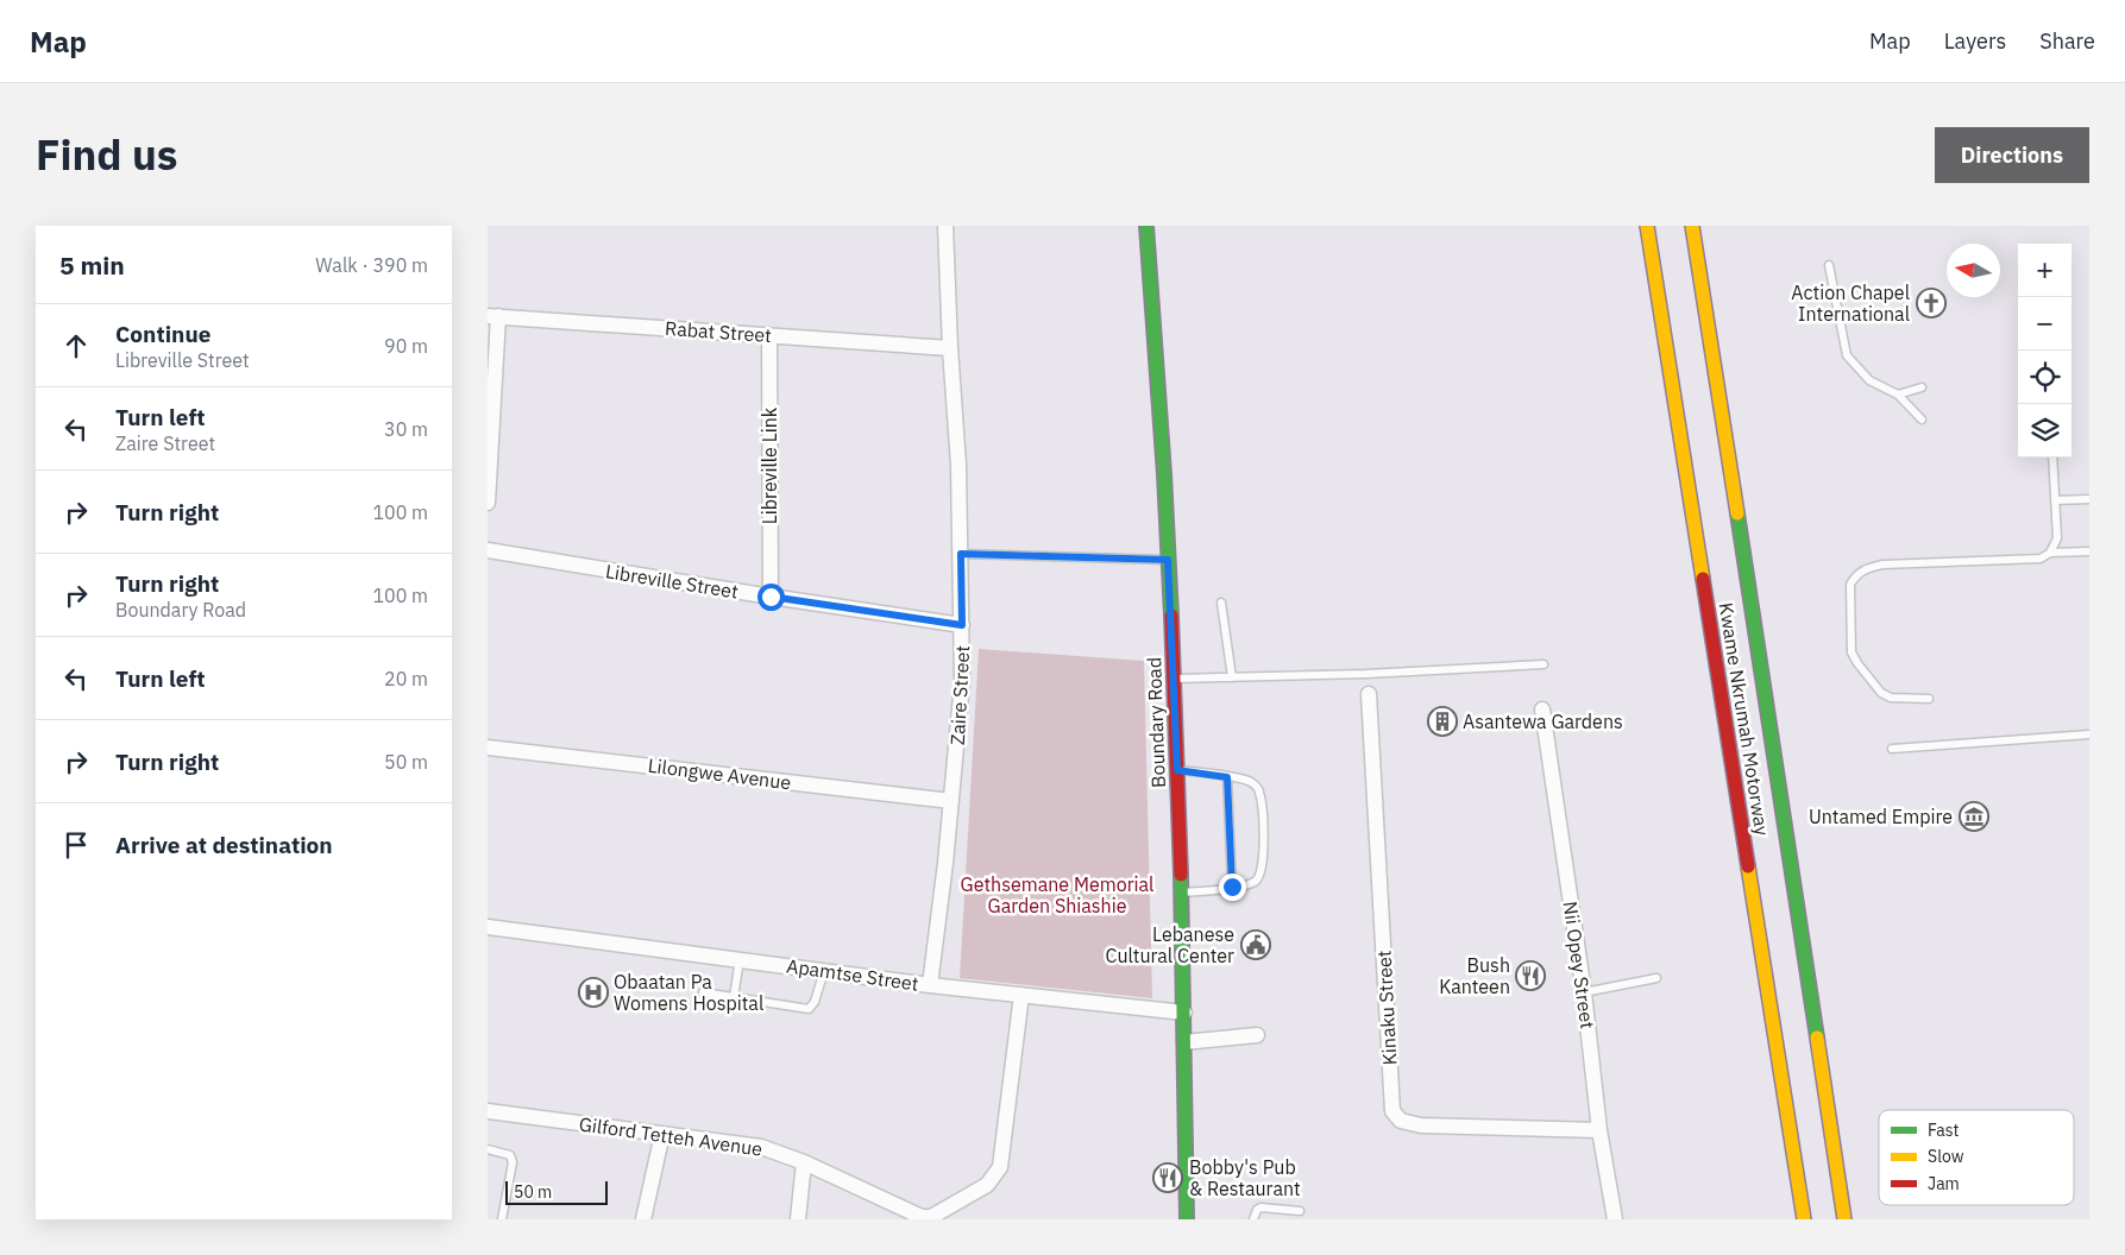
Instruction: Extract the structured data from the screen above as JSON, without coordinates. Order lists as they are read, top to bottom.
{
  "streets": {
    "main road": ["Kwame Nkrumah Motorway", "Boundary Road"],
    "street": [
      "Rabat Street",
      "Libreville Link",
      "Libreville Street",
      "Zaire Street",
      "Lilongwe Avenue",
      "Nii Opey Street",
      "Apamtse Street",
      "Kinaku Street",
      "Gilford Tetteh Avenue"
    ]
  },
  "crossings": [
    ["Rabat Street", "Libreville Link"],
    ["Rabat Street", "Zaire Street"],
    ["Libreville Link", "Libreville Street"],
    ["Libreville Street", "Zaire Street"],
    ["Zaire Street", "Lilongwe Avenue"],
    ["Zaire Street", "Apamtse Street"],
    ["Boundary Road", "Apamtse Street"],
    ["Nii Opey Street", "Kinaku Street"],
    ["Apamtse Street", "Gilford Tetteh Avenue"]
  ],
  "parks": ["Gethsemane Memorial Garden Shiashie"],
  "places": {
    "church": ["Action Chapel International"],
    "building": ["Asantewa Gardens"],
    "museum": ["Untamed Empire"],
    "public building": ["Lebanese Cultural Center"],
    "restaurant": ["Bush Kanteen", "Bobby's Pub & Restaurant"],
    "hospital": ["Obaatan Pa Womens Hospital"]
  },
  "legend": ["Fast", "Slow", "Jam"],
  "scale_bar": "50 m",
  "north": "left",
  "page": {
    "header": "Map",
    "nav": ["Map", "Layers", "Share"],
    "title": "Find us",
    "buttons": "Directions",
    "heading": ["5 min", "Walk · 390 m"],
    "map_buttons": ["+", "−"],
    "list": [
      ["Continue", "Libreville Street", "90 m"],
      ["Turn left", "Zaire Street", "30 m"],
      ["Turn right", "100 m"],
      ["Turn right", "Boundary Road", "100 m"],
      ["Turn left", "20 m"],
      ["Turn right", "50 m"],
      "Arrive at destination"
    ],
    "scale": "50 m"
  }
}
